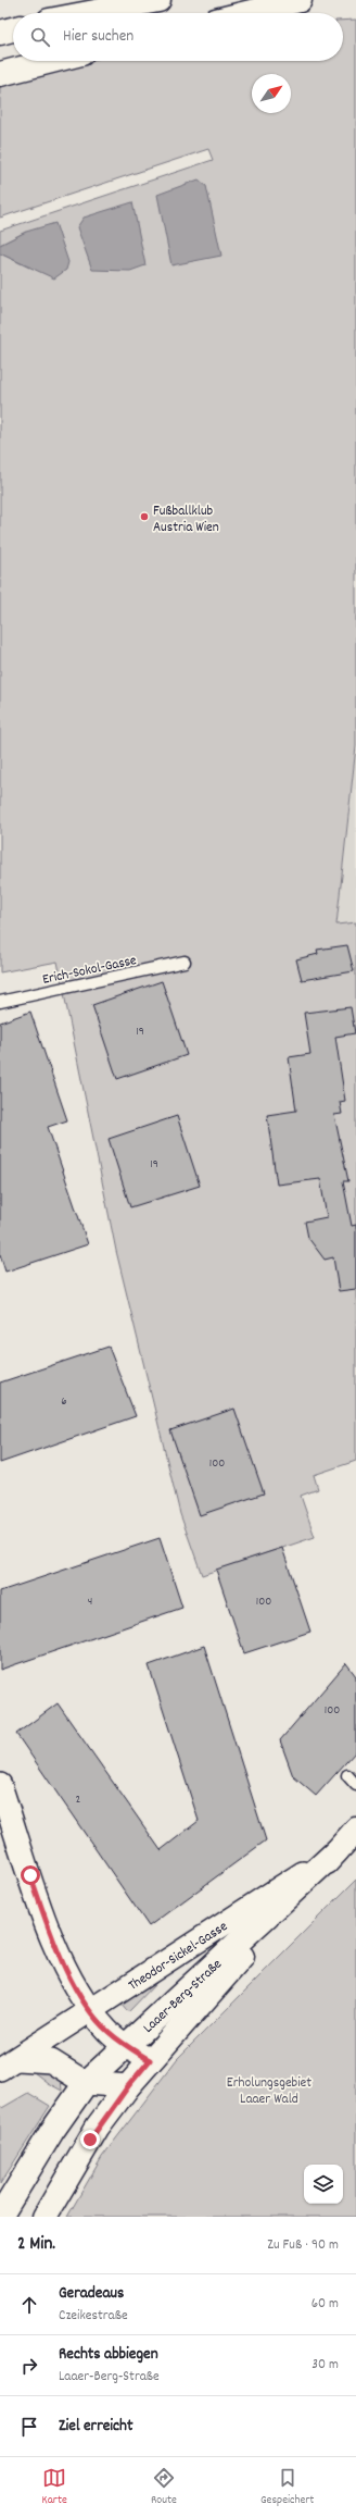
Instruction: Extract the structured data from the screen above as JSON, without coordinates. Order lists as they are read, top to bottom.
{
  "streets": {
    "main road": ["Laaer-Berg-Straße"],
    "street": ["Theodor-Sickel-Gasse"],
    "lane": ["Erich-Sokol-Gasse"]
  },
  "crossings": [
    ["Theodor-Sickel-Gasse", "Laaer-Berg-Straße"]
  ],
  "parks": ["Erholungsgebiet Laaer Wald"],
  "places": ["Fußballklub Austria Wien"],
  "house_numbers": [
    "19",
    "19",
    "6",
    "100",
    "4",
    "100",
    "100",
    "2"
  ],
  "north": "top right",
  "page": {
    "search": "Hier suchen",
    "heading": ["2 Min.", "Zu Fuß · 90 m"],
    "list": [
      ["Geradeaus", "Czeikestraße", "60 m"],
      ["Rechts abbiegen", "Laaer-Berg-Straße", "30 m"],
      "Ziel erreicht"
    ],
    "nav": ["Karte", "Route", "Gespeichert"]
  }
}
